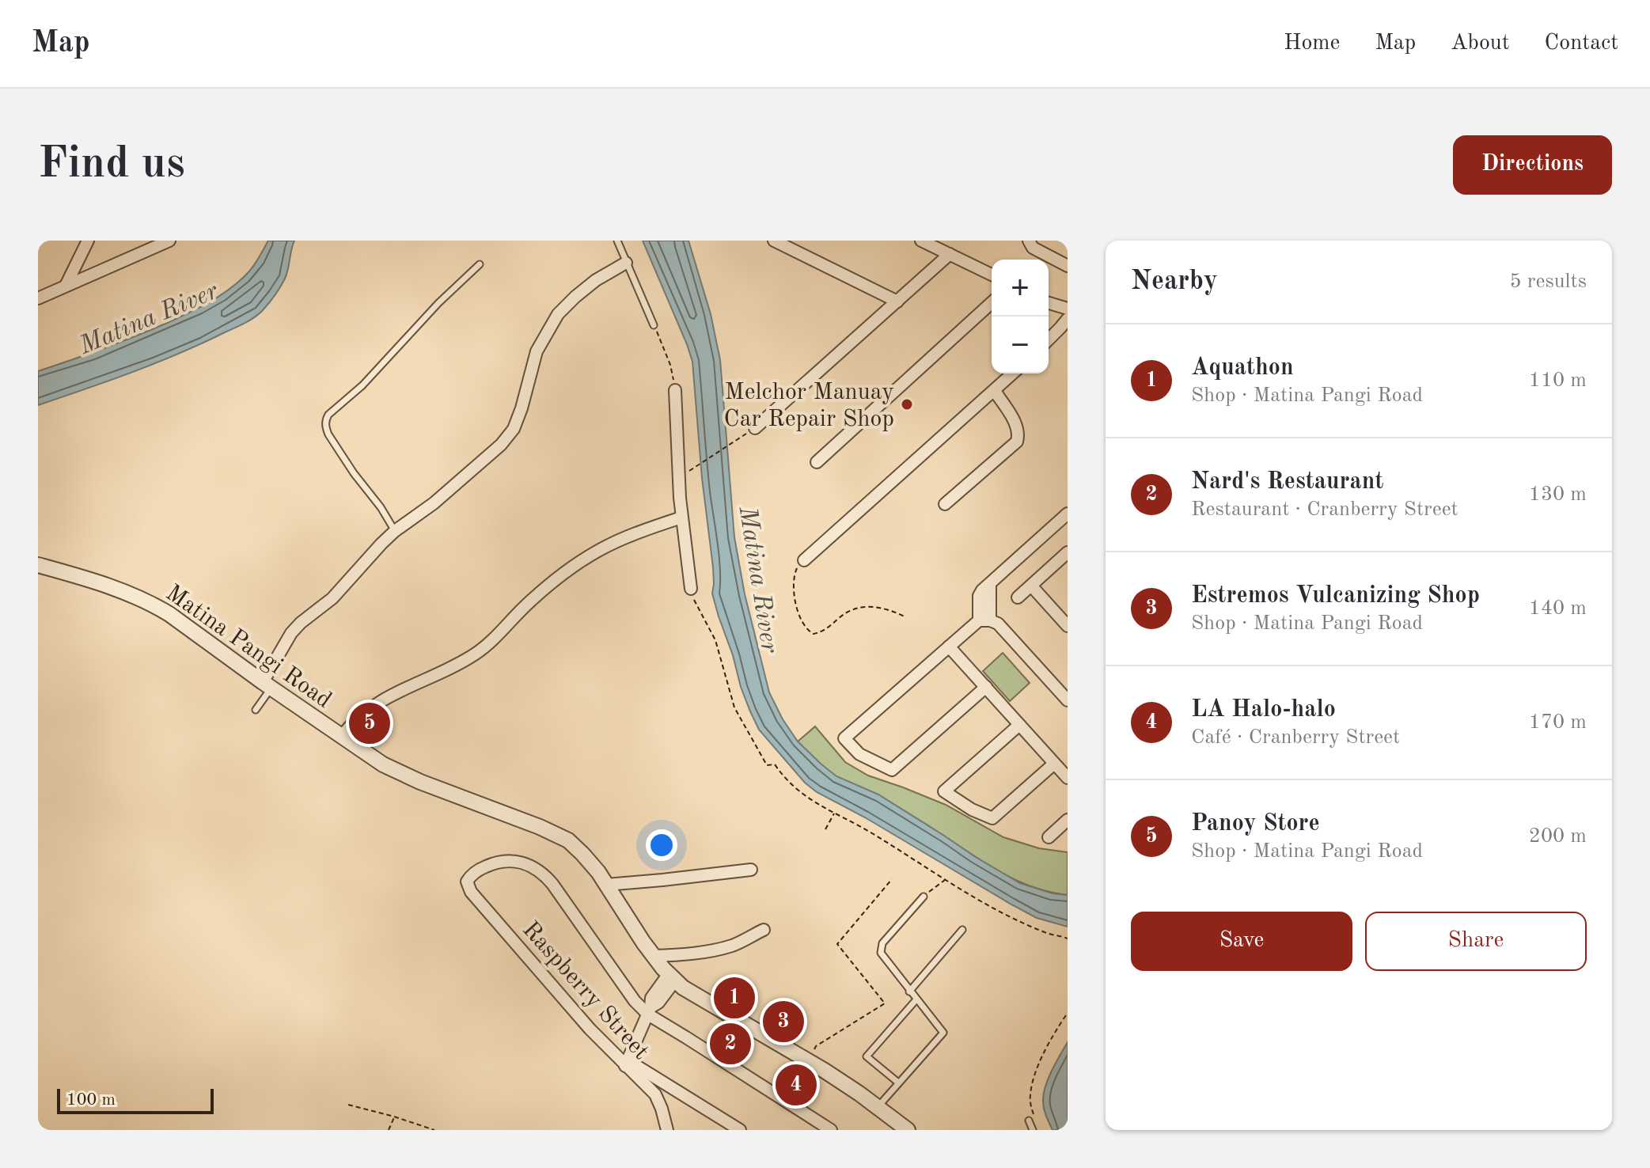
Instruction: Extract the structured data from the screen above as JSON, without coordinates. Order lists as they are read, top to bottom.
{
  "streets": {
    "street": ["Matina Pangi Road", "Raspberry Street"]
  },
  "water": ["Matina River"],
  "places": ["Melchor Manuay Car Repair Shop"],
  "scale_bar": "100 m",
  "page": {
    "header": "Map",
    "nav": [
      "Home",
      "Map",
      "About",
      "Contact"
    ],
    "buttons": [
      "Directions",
      ["Save", "Share"]
    ],
    "title": "Find us",
    "heading": ["Nearby", "5 results"],
    "map_buttons": ["+", "−"],
    "list": [
      {
        "mark": "1",
        "name": "Aquathon",
        "note": "Shop · Matina Pangi Road",
        "value": "110 m"
      },
      {
        "mark": "2",
        "name": "Nard's Restaurant",
        "note": "Restaurant · Cranberry Street",
        "value": "130 m"
      },
      {
        "mark": "3",
        "name": "Estremos Vulcanizing Shop",
        "note": "Shop · Matina Pangi Road",
        "value": "140 m"
      },
      {
        "mark": "4",
        "name": "LA Halo-halo",
        "note": "Café · Cranberry Street",
        "value": "170 m"
      },
      {
        "mark": "5",
        "name": "Panoy Store",
        "note": "Shop · Matina Pangi Road",
        "value": "200 m"
      }
    ],
    "pins": [
      "5",
      "1",
      "3",
      "2",
      "4"
    ],
    "scale": "100 m"
  }
}
